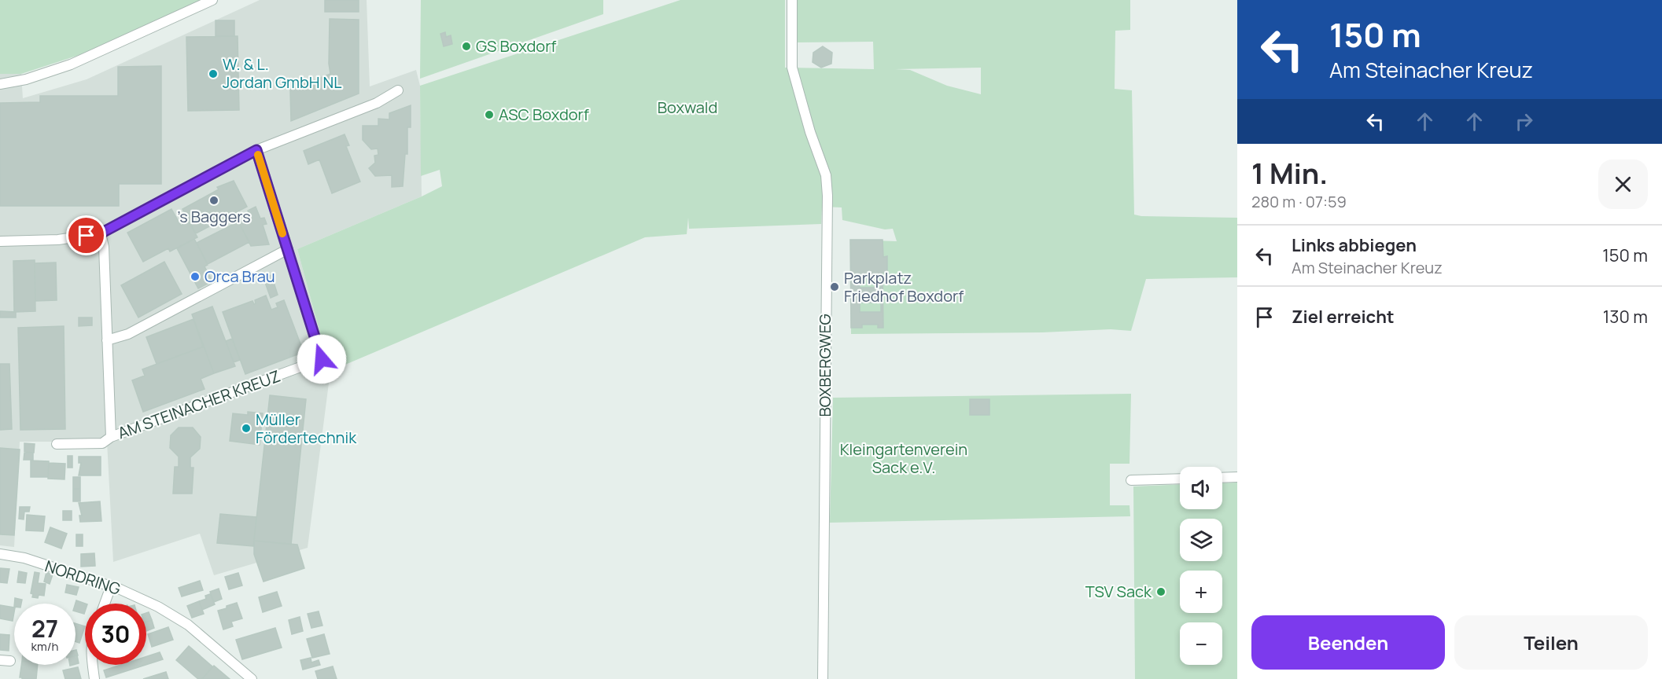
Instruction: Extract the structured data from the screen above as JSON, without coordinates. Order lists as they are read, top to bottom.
{
  "streets": {
    "street": ["BOXBERGWEG", "AM STEINACHER KREUZ", "NORDRING"]
  },
  "parks": ["Boxwald", "Kleingartenverein Sack e.V."],
  "places": [
    "GS Boxdorf",
    "W. & L. Jordan GmbH NL",
    "ASC Boxdorf",
    "'s Baggers",
    "Orca Brau",
    "Parkplatz Friedhof Boxdorf",
    "Müller Fördertechnik",
    "TSV Sack"
  ],
  "page": {
    "turn": ["150 m", "Am Steinacher Kreuz"],
    "heading": ["1 Min.", "280 m · 07:59"],
    "list": [
      {
        "name": "Links abbiegen",
        "note": "Am Steinacher Kreuz",
        "value": "150 m"
      },
      {
        "name": "Ziel erreicht",
        "value": "130 m"
      }
    ],
    "map_buttons": ["+", "−"],
    "speed": "27 km/h",
    "limit": "30",
    "buttons": ["Beenden", "Teilen"]
  }
}
